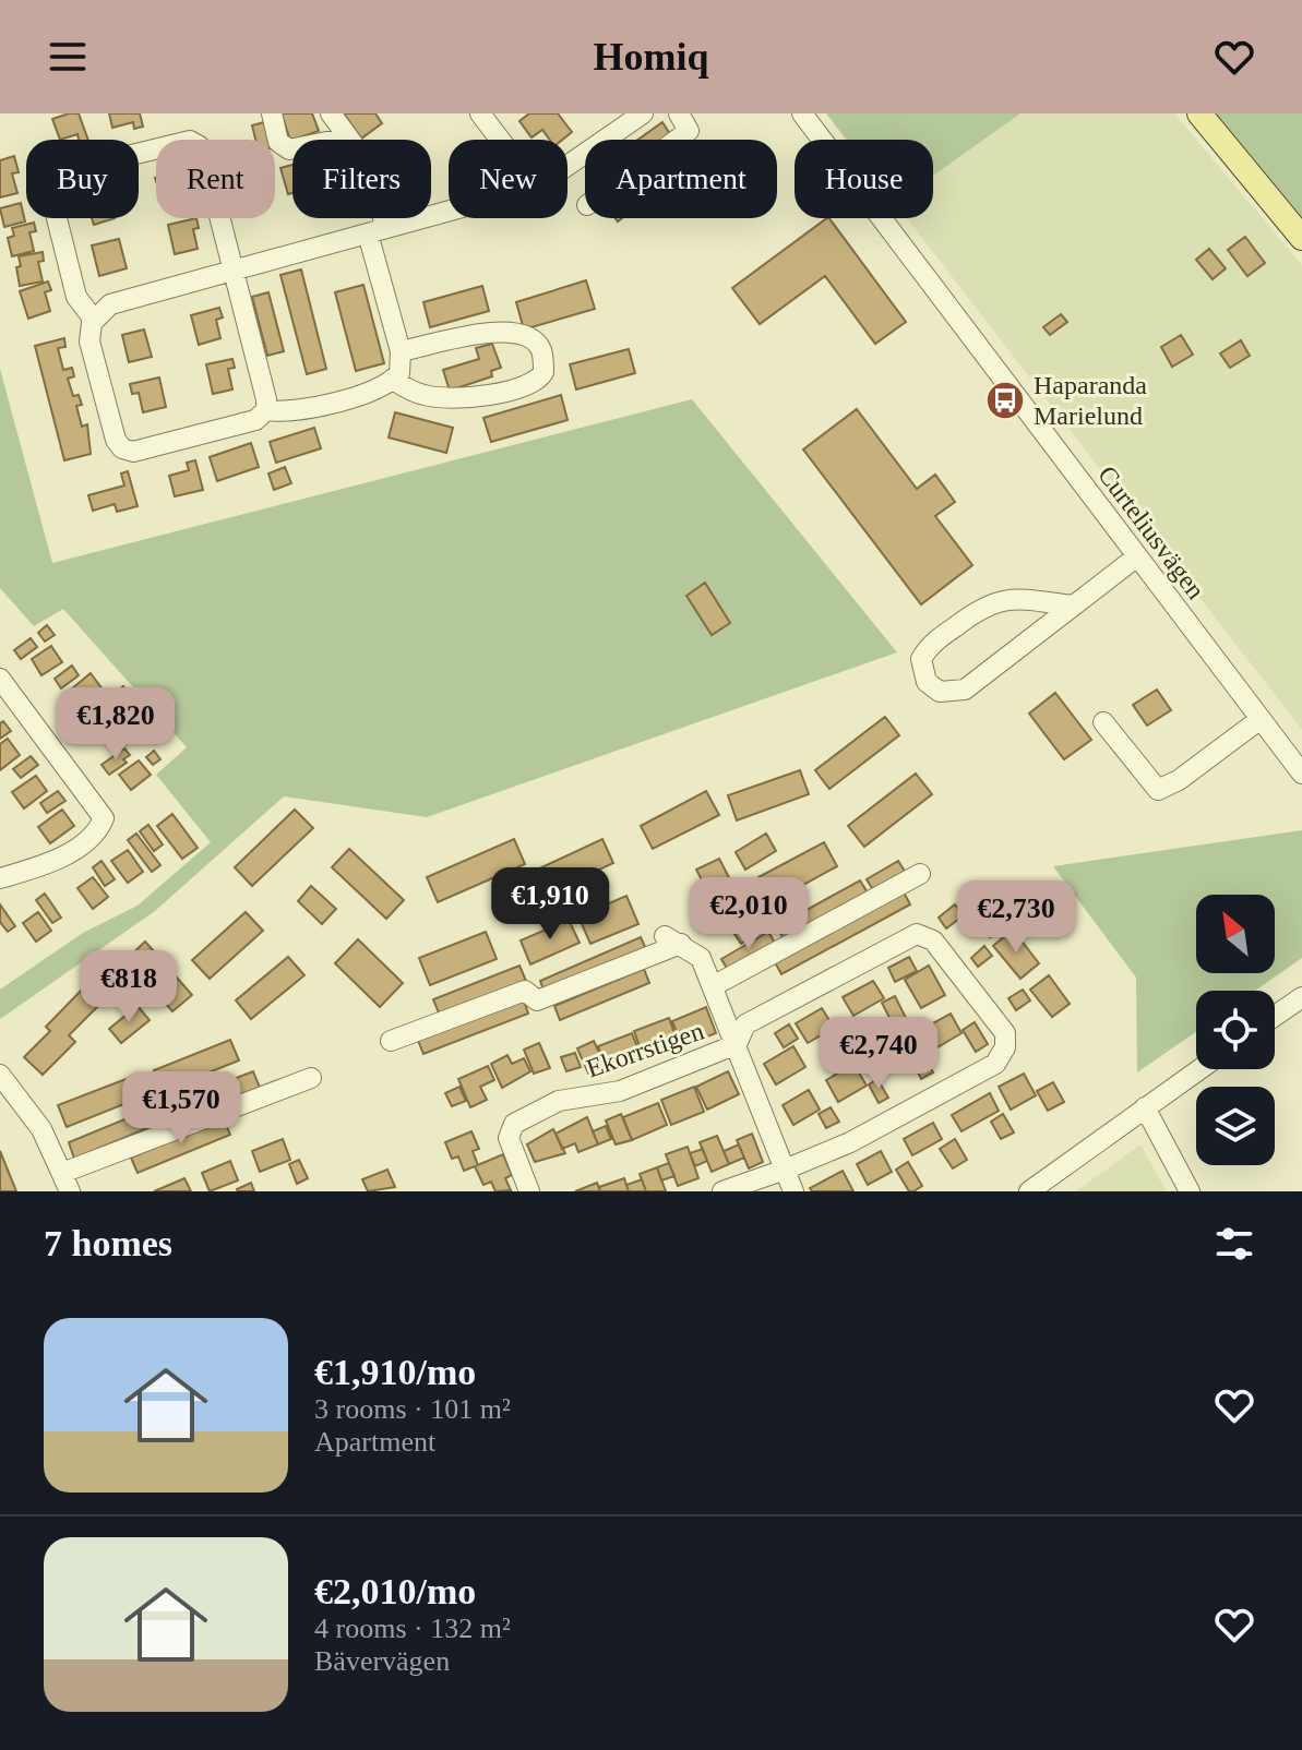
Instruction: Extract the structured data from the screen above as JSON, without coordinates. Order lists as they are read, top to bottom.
{
  "streets": {
    "street": ["Curteliusvägen", "Ekorrstigen"]
  },
  "places": {
    "bus stop": ["Haparanda Marielund"]
  },
  "north": "top left",
  "page": {
    "header": "Homiq",
    "chip": [
      "Buy",
      "Rent",
      "Filters",
      "New",
      "Apartment",
      "House"
    ],
    "price": [
      "€1,820",
      "€1,910",
      "€2,010",
      "€2,730",
      "€818",
      "€2,740",
      "€1,570"
    ],
    "heading": "7 homes",
    "list": [
      {
        "name": "€1,910/mo",
        "note": "3 rooms · 101 m² · Apartment"
      },
      {
        "name": "€2,010/mo",
        "note": "4 rooms · 132 m² · Bävervägen"
      }
    ]
  }
}
